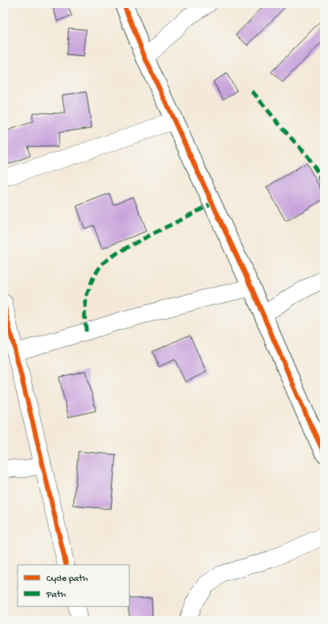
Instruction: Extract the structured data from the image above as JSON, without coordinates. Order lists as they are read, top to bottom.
{
  "legend": ["Cycle path", "Path"]
}
